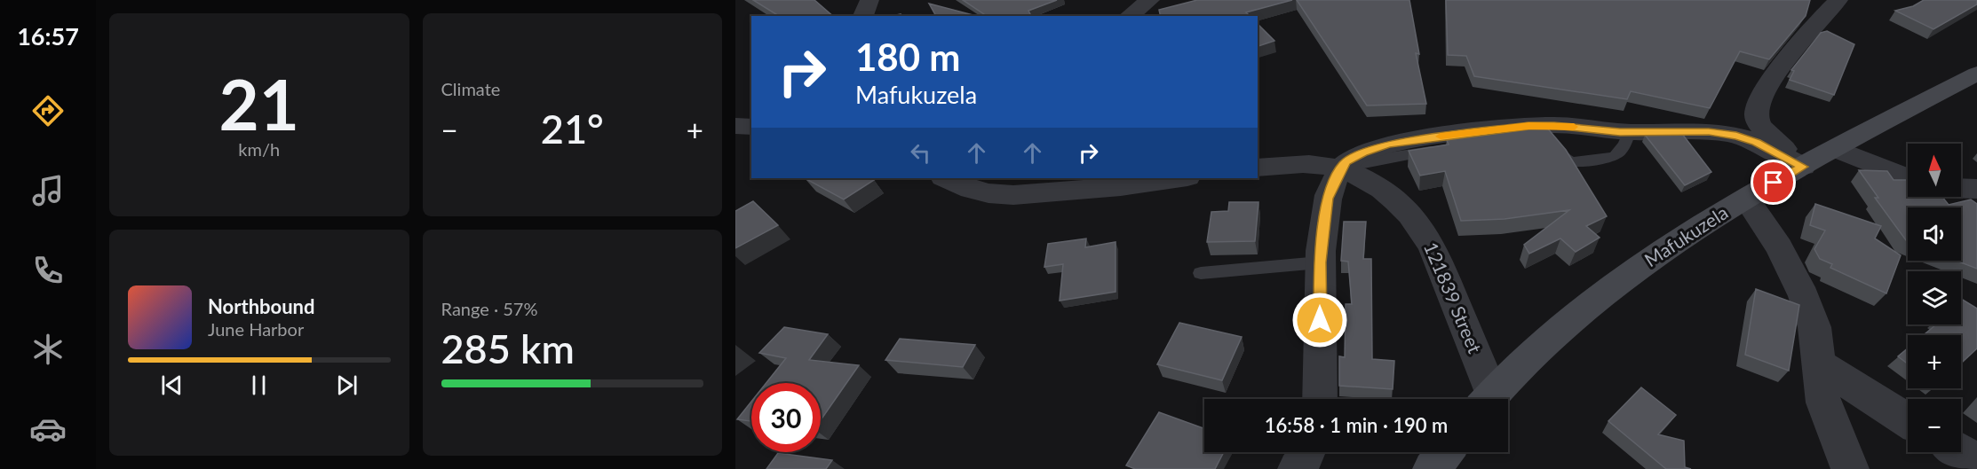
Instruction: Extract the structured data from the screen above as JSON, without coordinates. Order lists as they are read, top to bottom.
{
  "streets": {
    "main road": ["Mafukuzela"],
    "street": ["121839 Street"]
  },
  "north": "top",
  "page": {
    "tabs": "16:57",
    "tile": [
      ["21", "km/h"],
      "Climate",
      ["Range · 57%", "285 km"]
    ],
    "turn": ["180 m", "Mafukuzela"],
    "heat": ["−", "21°", "+"],
    "map_buttons": ["+", "−"],
    "song": ["Northbound", "June Harbor"],
    "limit": "30",
    "trip": "16:58 · 1 min · 190 m"
  }
}
